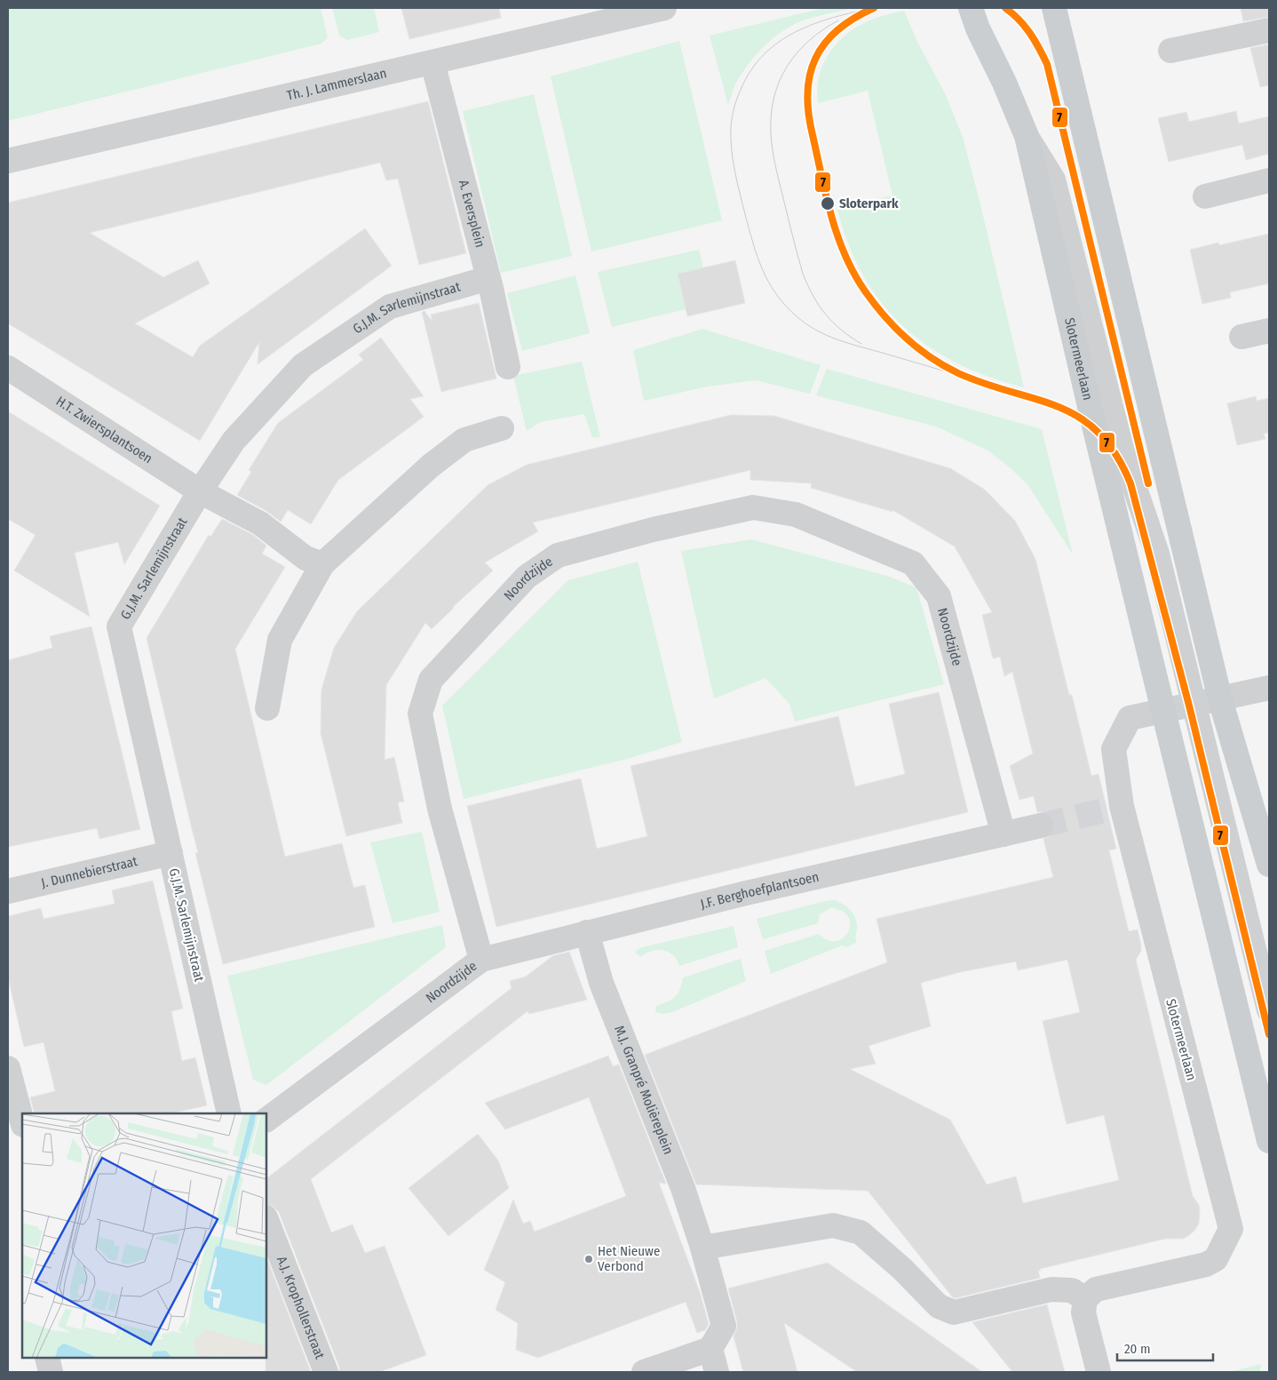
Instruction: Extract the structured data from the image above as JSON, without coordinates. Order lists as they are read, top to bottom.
{
  "streets": {
    "main road": ["Slotermeerlaan"],
    "street": [
      "Th. J. Lammerslaan",
      "A. Eversplein",
      "G.J.M. Sarlemijnstraat",
      "H.T. Zwiersplantsoen",
      "Noordzijde",
      "J. Dunnebierstraat",
      "J.F. Berghoefplantsoen",
      "M.J. Granpré Molièreplein",
      "A.J. Krophollerstraat"
    ]
  },
  "crossings": [
    ["Th. J. Lammerslaan", "A. Eversplein"],
    ["A. Eversplein", "G.J.M. Sarlemijnstraat"],
    ["G.J.M. Sarlemijnstraat", "H.T. Zwiersplantsoen"],
    ["G.J.M. Sarlemijnstraat", "J. Dunnebierstraat"],
    ["Noordzijde", "J.F. Berghoefplantsoen"],
    ["J.F. Berghoefplantsoen", "M.J. Granpré Molièreplein"]
  ],
  "places": ["Sloterpark", "Het Nieuwe Verbond"],
  "lines": ["transit line 7"],
  "scale_bar": "20 m"
}
